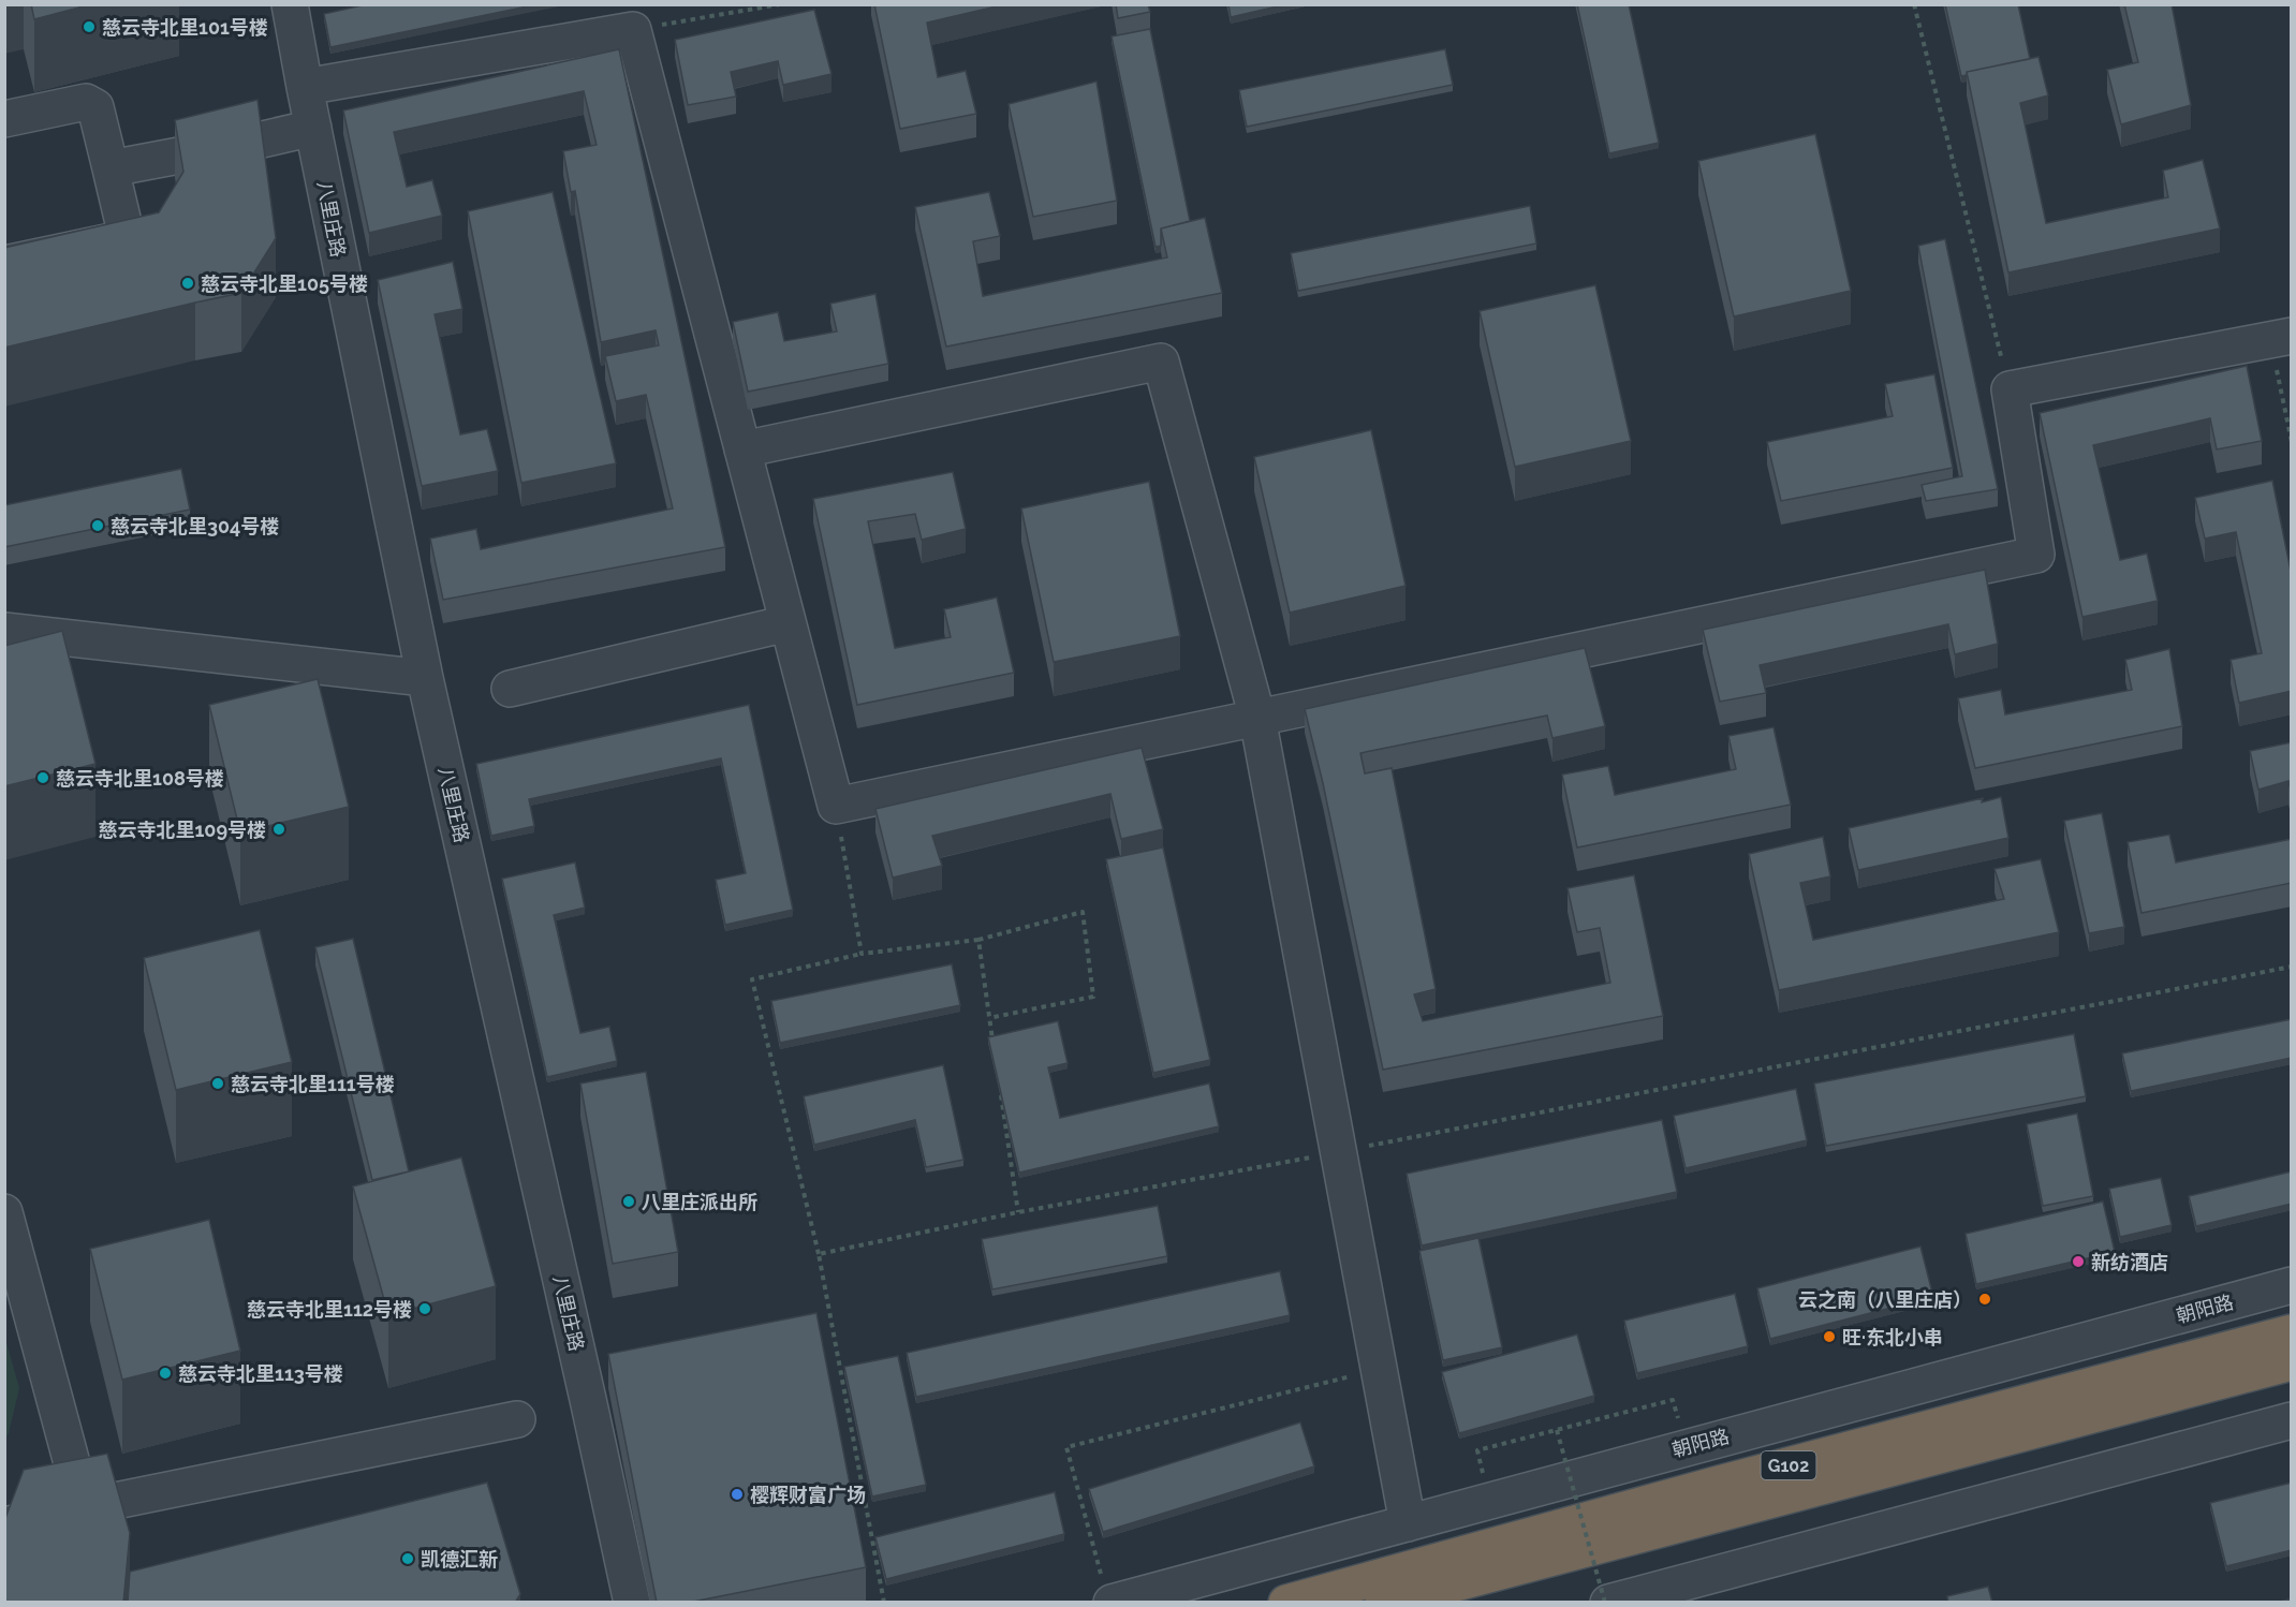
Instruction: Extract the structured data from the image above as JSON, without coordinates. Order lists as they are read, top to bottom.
{
  "streets": {
    "highway": ["G102"],
    "street": ["八里庄路", "朝阳路"]
  },
  "places": [
    "慈云寺北里101号楼",
    "慈云寺北里105号楼",
    "慈云寺北里304号楼",
    "慈云寺北里108号楼",
    "慈云寺北里109号楼",
    "慈云寺北里111号楼",
    "八里庄派出所",
    "新纺酒店",
    "云之南（八里庄店）",
    "慈云寺北里112号楼",
    "旺·东北小串",
    "慈云寺北里113号楼",
    "樱辉财富广场",
    "凯德汇新"
  ]
}
